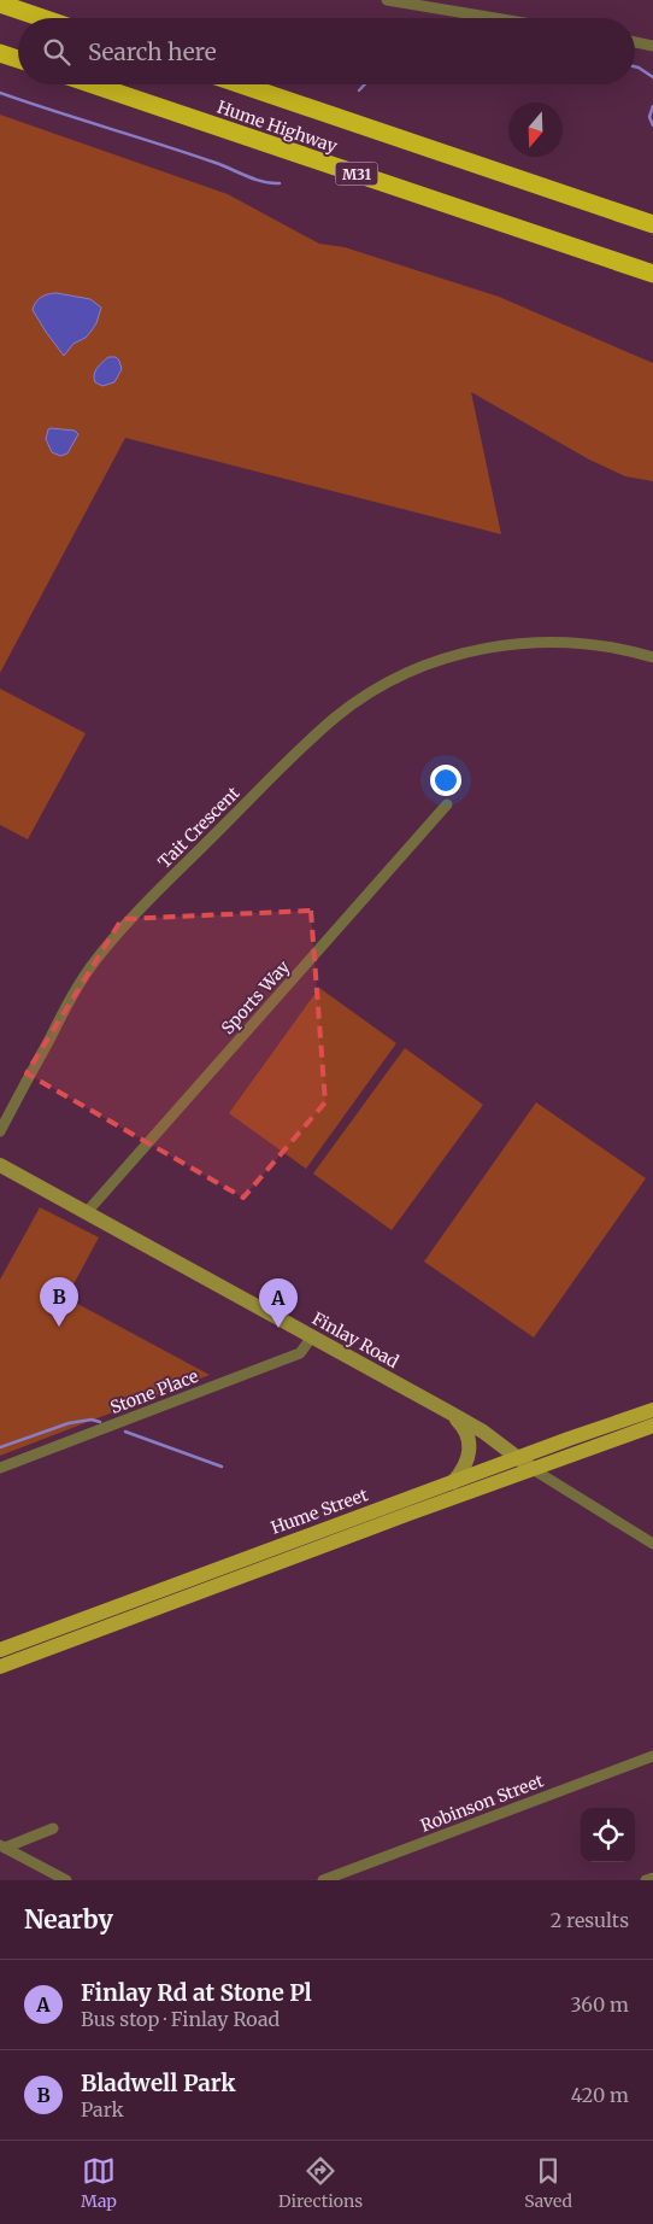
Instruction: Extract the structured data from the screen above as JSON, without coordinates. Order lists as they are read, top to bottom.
{
  "streets": {
    "highway": ["Hume Highway", "M31"],
    "main road": ["Hume Street"],
    "street": [
      "Tait Crescent",
      "Sports Way",
      "Finlay Road",
      "Stone Place",
      "Robinson Street"
    ]
  },
  "crossings": [
    ["Sports Way", "Finlay Road"],
    ["Finlay Road", "Stone Place"],
    ["Finlay Road", "Hume Street"]
  ],
  "north": "bottom",
  "page": {
    "search": "Search here",
    "pins": ["B", "A"],
    "heading": ["Nearby", "2 results"],
    "list": [
      {
        "mark": "A",
        "name": "Finlay Rd at Stone Pl",
        "note": "Bus stop · Finlay Road",
        "value": "360 m"
      },
      {
        "mark": "B",
        "name": "Bladwell Park",
        "note": "Park",
        "value": "420 m"
      }
    ],
    "nav": ["Map", "Directions", "Saved"]
  }
}
